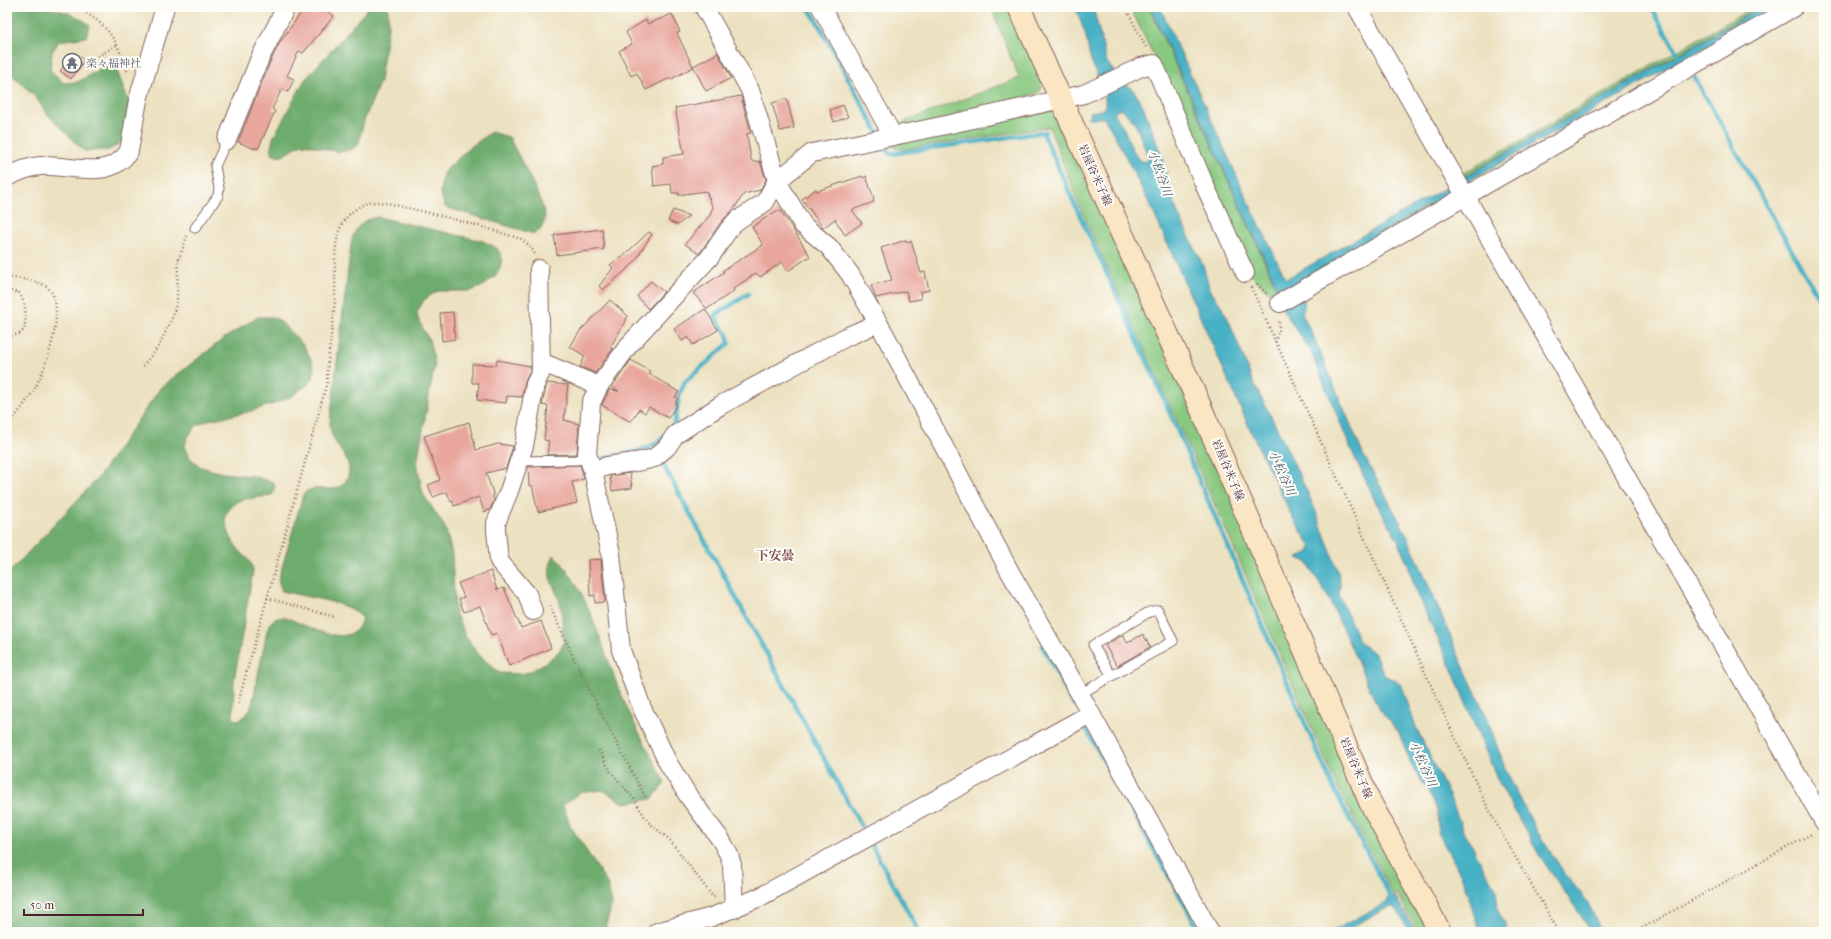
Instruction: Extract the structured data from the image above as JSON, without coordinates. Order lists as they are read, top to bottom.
{
  "streets": {
    "main road": ["岩屋谷米子線"]
  },
  "districts": ["下安曇"],
  "water": ["小松谷川"],
  "places": {
    "temple": ["楽々福神社"]
  },
  "scale_bar": "50 m"
}
